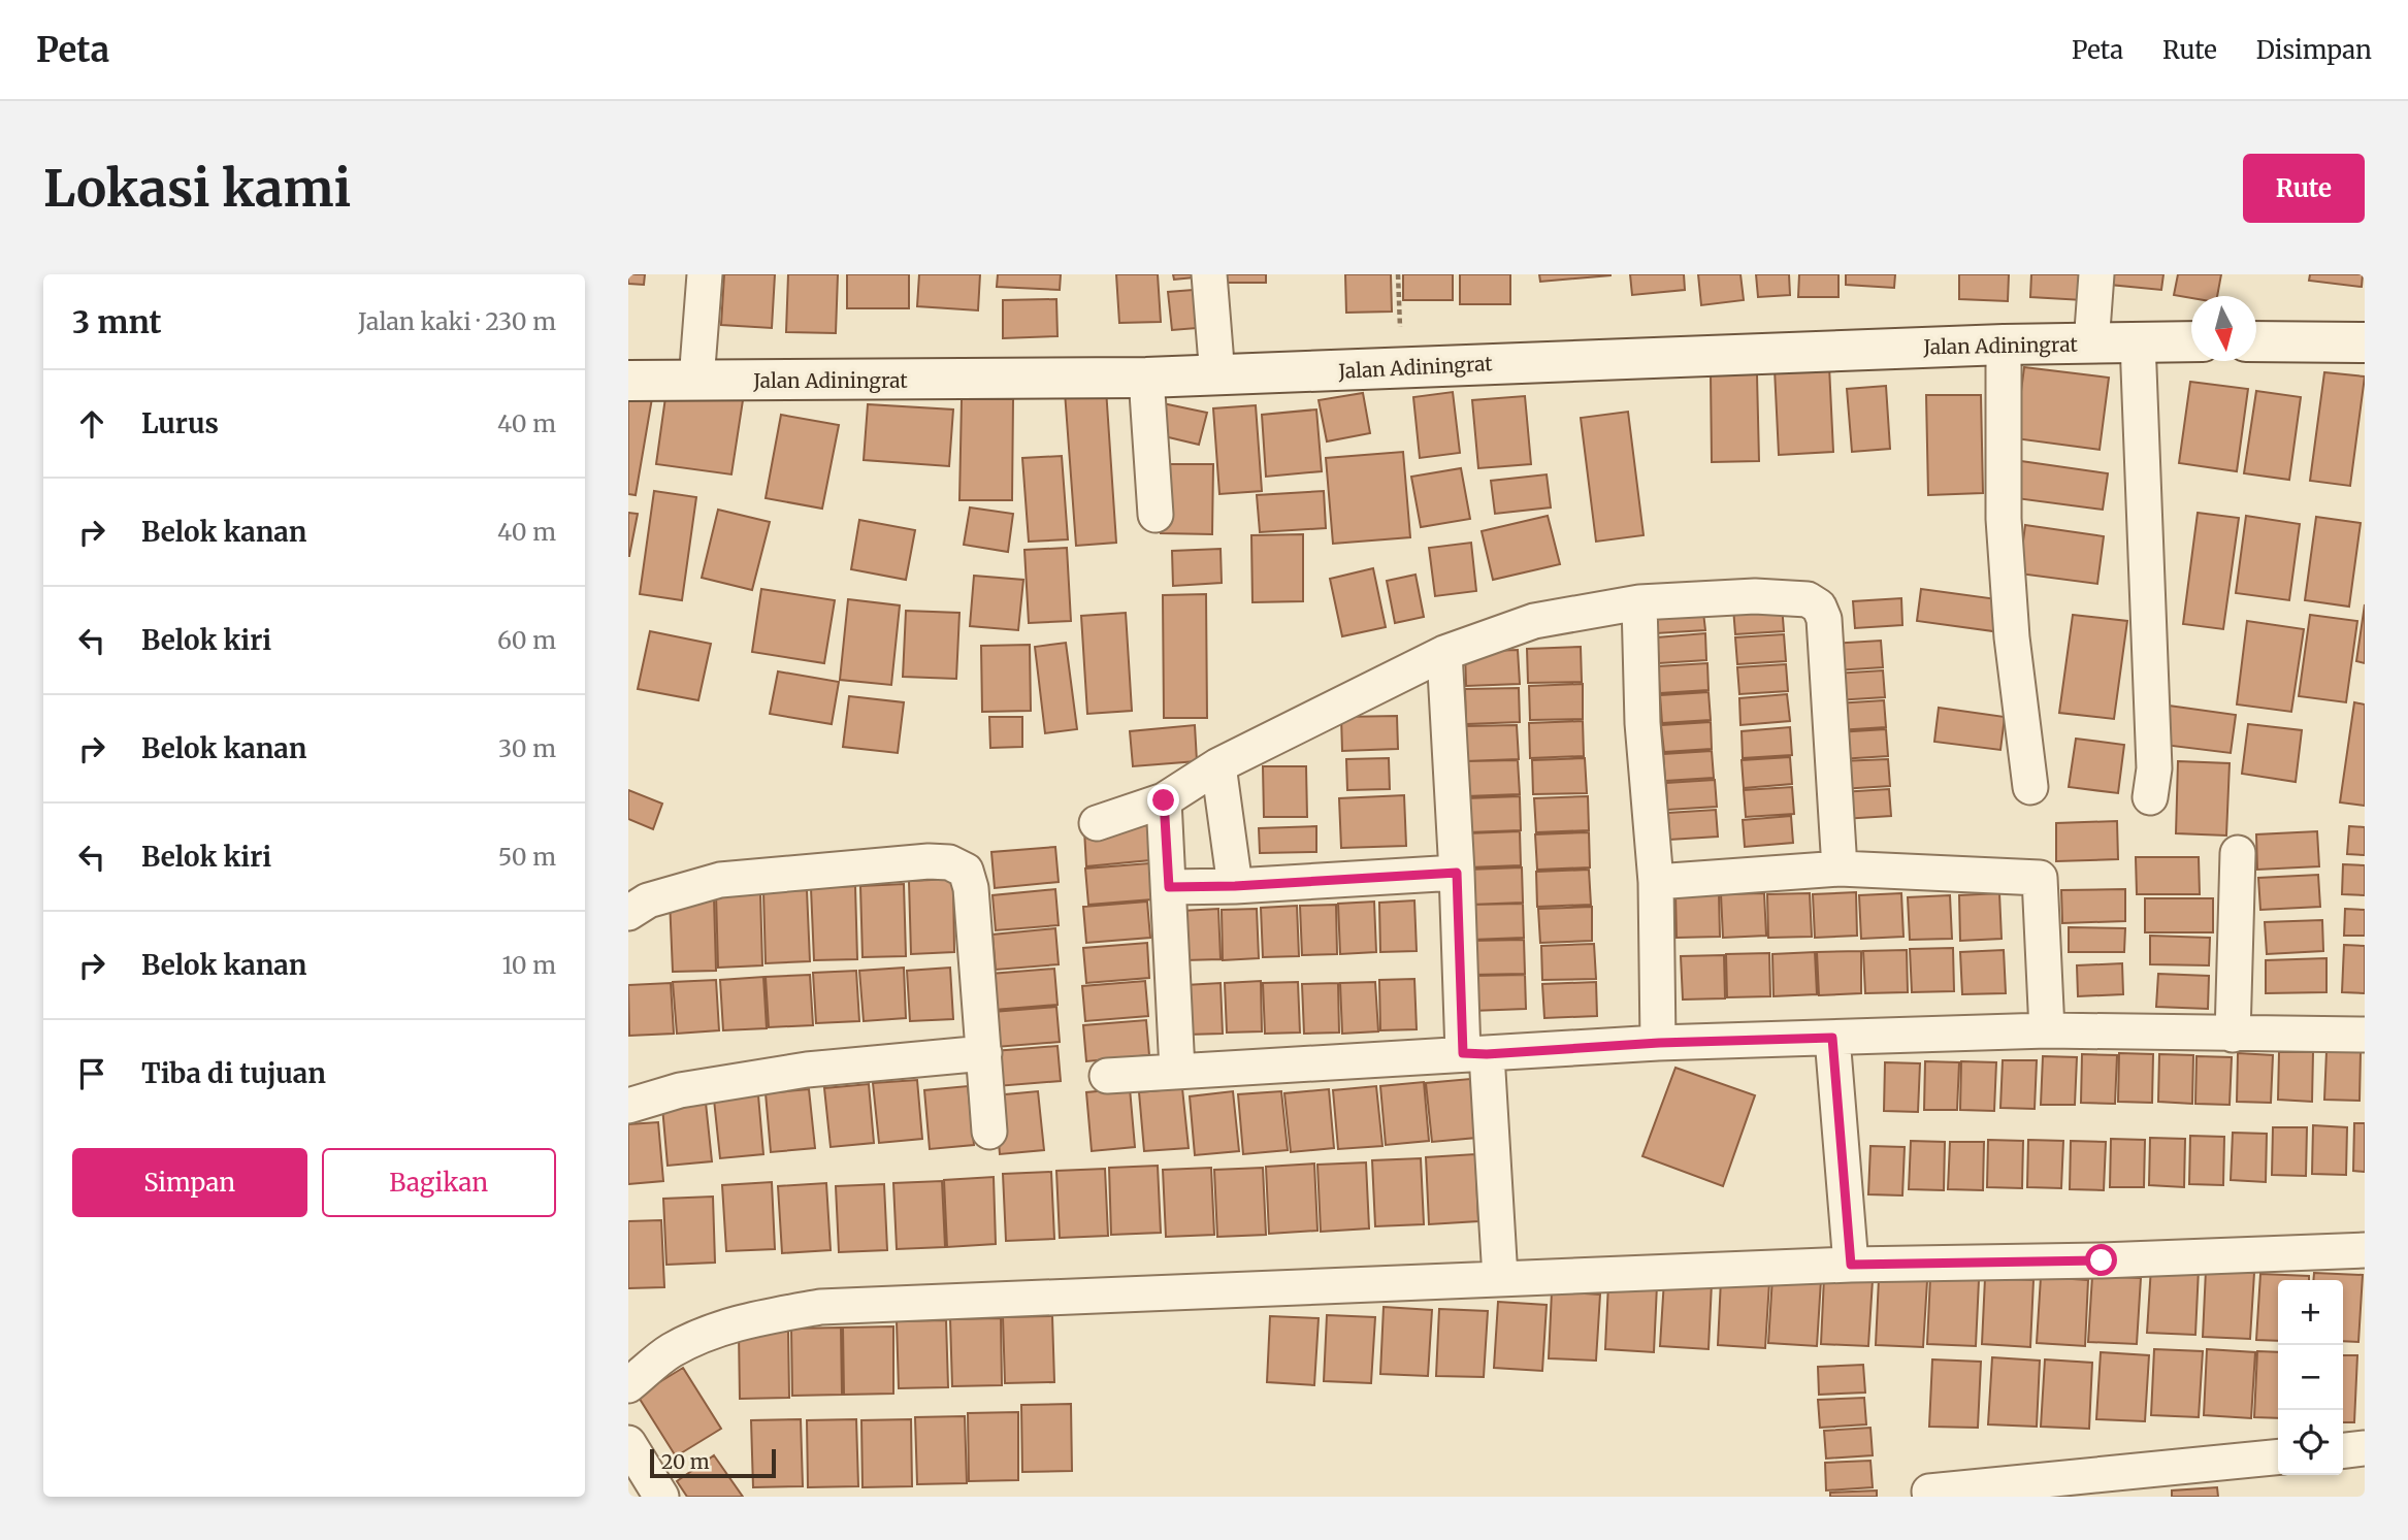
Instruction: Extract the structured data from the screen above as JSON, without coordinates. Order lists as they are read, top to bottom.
{
  "streets": {
    "street": ["Jalan Adiningrat"]
  },
  "scale_bar": "20 m",
  "north": "bottom",
  "page": {
    "header": "Peta",
    "nav": ["Peta", "Rute", "Disimpan"],
    "buttons": [
      "Rute",
      ["Simpan", "Bagikan"]
    ],
    "title": "Lokasi kami",
    "heading": ["3 mnt", "Jalan kaki · 230 m"],
    "list": [
      ["Lurus", "40 m"],
      ["Belok kanan", "40 m"],
      ["Belok kiri", "60 m"],
      ["Belok kanan", "30 m"],
      ["Belok kiri", "50 m"],
      ["Belok kanan", "10 m"],
      "Tiba di tujuan"
    ],
    "map_buttons": ["+", "−"],
    "scale": "20 m"
  }
}
